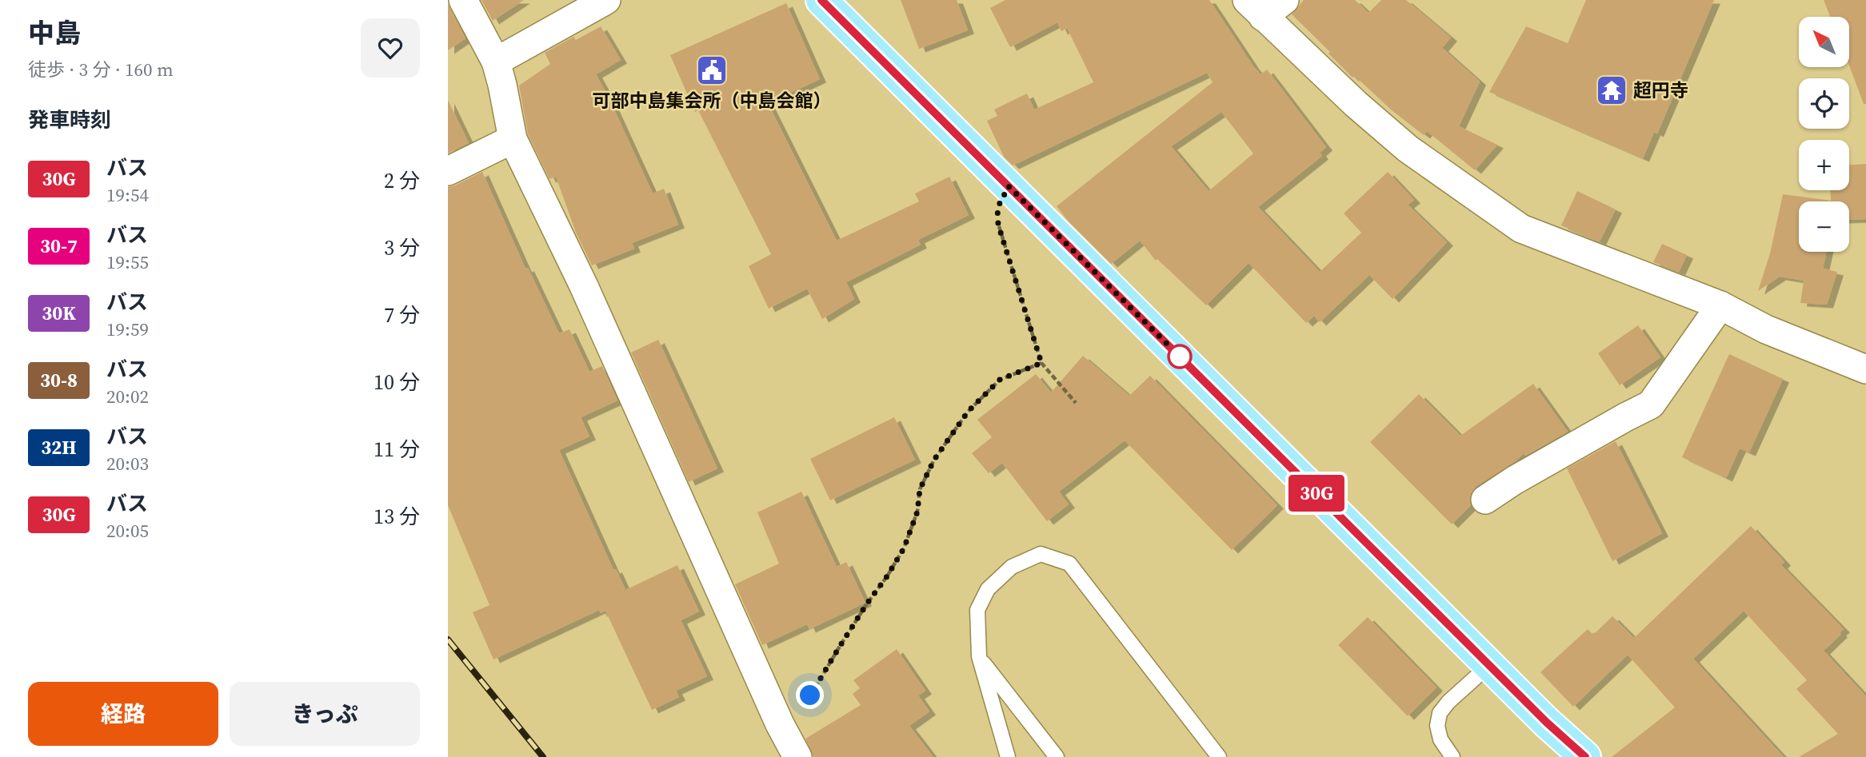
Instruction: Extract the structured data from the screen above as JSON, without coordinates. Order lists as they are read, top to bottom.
{
  "places": {
    "public building": ["可部中島集会所（中島会館）"],
    "temple": ["超円寺"]
  },
  "lines": ["bus line 30G"],
  "north": "top left",
  "page": {
    "heading": [
      ["中島", "徒歩 · 3 分 · 160 m"],
      "発車時刻"
    ],
    "on_map": "30G",
    "map_buttons": ["+", "−"],
    "list": [
      {
        "mark": "30G",
        "name": "バス",
        "note": "19:54",
        "value": "2 分"
      },
      {
        "mark": "30-7",
        "name": "バス",
        "note": "19:55",
        "value": "3 分"
      },
      {
        "mark": "30K",
        "name": "バス",
        "note": "19:59",
        "value": "7 分"
      },
      {
        "mark": "30-8",
        "name": "バス",
        "note": "20:02",
        "value": "10 分"
      },
      {
        "mark": "32H",
        "name": "バス",
        "note": "20:03",
        "value": "11 分"
      },
      {
        "mark": "30G",
        "name": "バス",
        "note": "20:05",
        "value": "13 分"
      }
    ],
    "buttons": ["経路", "きっぷ"]
  }
}
